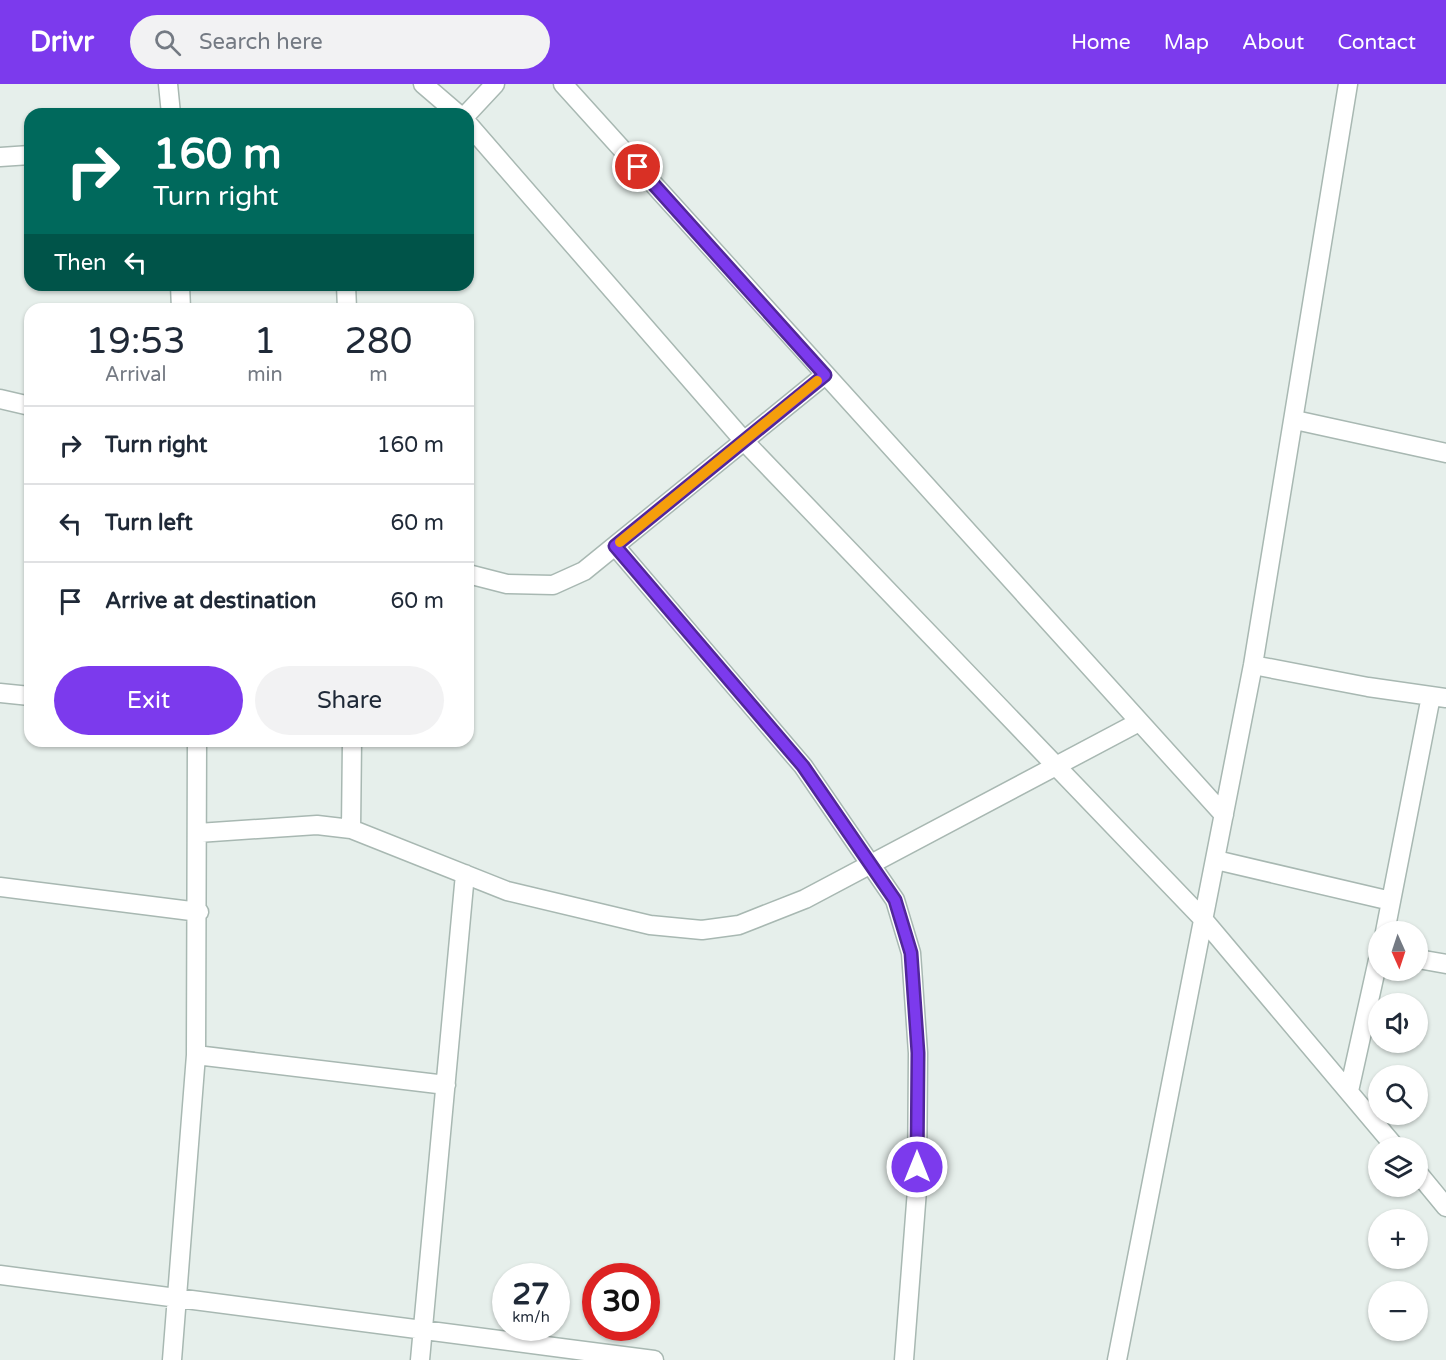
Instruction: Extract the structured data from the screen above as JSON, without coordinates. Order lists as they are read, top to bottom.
{
  "north": "bottom",
  "page": {
    "header": "Drivr",
    "search": "Search here",
    "nav": [
      "Home",
      "Map",
      "About",
      "Contact"
    ],
    "turn": ["160 m", "Turn right"],
    "then": "Then",
    "eta": [
      "19:53",
      "Arrival",
      "1",
      "min",
      "280",
      "m"
    ],
    "list": [
      {
        "name": "Turn right",
        "value": "160 m"
      },
      {
        "name": "Turn left",
        "value": "60 m"
      },
      {
        "name": "Arrive at destination",
        "value": "60 m"
      }
    ],
    "buttons": ["Exit", "Share"],
    "map_buttons": ["+", "−"],
    "speed": "27 km/h",
    "limit": "30"
  }
}
